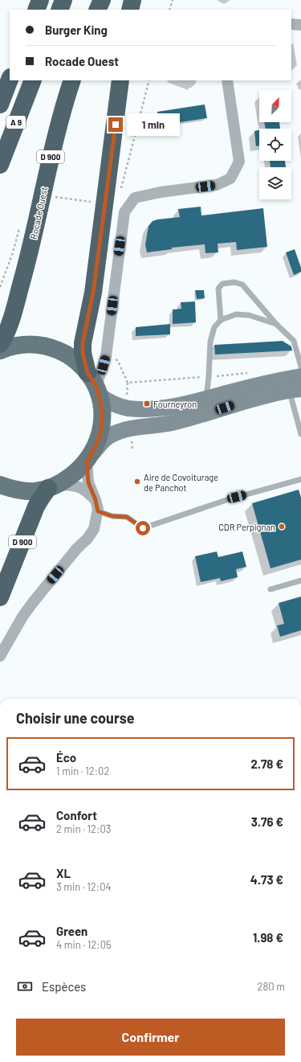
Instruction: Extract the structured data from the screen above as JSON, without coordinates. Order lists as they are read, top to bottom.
{
  "streets": {
    "highway": ["A 9", "D 900", "Rocade Ouest"]
  },
  "places": {
    "transit": ["Fourneyron"],
    "other": ["Aire de Covoiturage de Panchot", "CDR Perpignan"]
  },
  "north": "top right",
  "page": {
    "banner": ["Burger King", "Rocade Ouest"],
    "bubble": "1 min",
    "heading": "Choisir une course",
    "list": [
      {
        "name": "Éco",
        "note": "1 min · 12:02",
        "value": "2.78 €"
      },
      {
        "name": "Confort",
        "note": "2 min · 12:03",
        "value": "3.76 €"
      },
      {
        "name": "XL",
        "note": "3 min · 12:04",
        "value": "4.73 €"
      },
      {
        "name": "Green",
        "note": "4 min · 12:05",
        "value": "1.98 €"
      }
    ],
    "pay": ["Espèces", "280 m"],
    "buttons": "Confirmer"
  }
}
